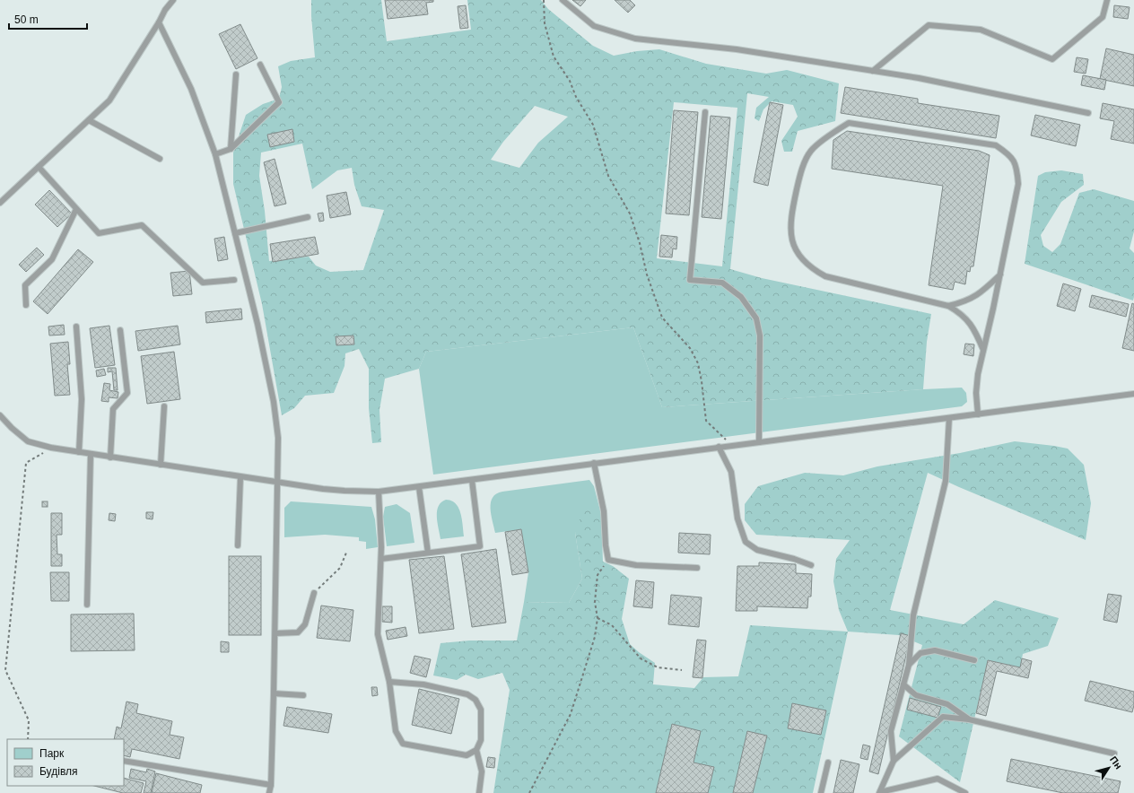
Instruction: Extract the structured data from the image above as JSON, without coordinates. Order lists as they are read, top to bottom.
{
  "legend": ["Парк", "Будівля"],
  "scale_bar": "50 m",
  "north": "top right"
}
